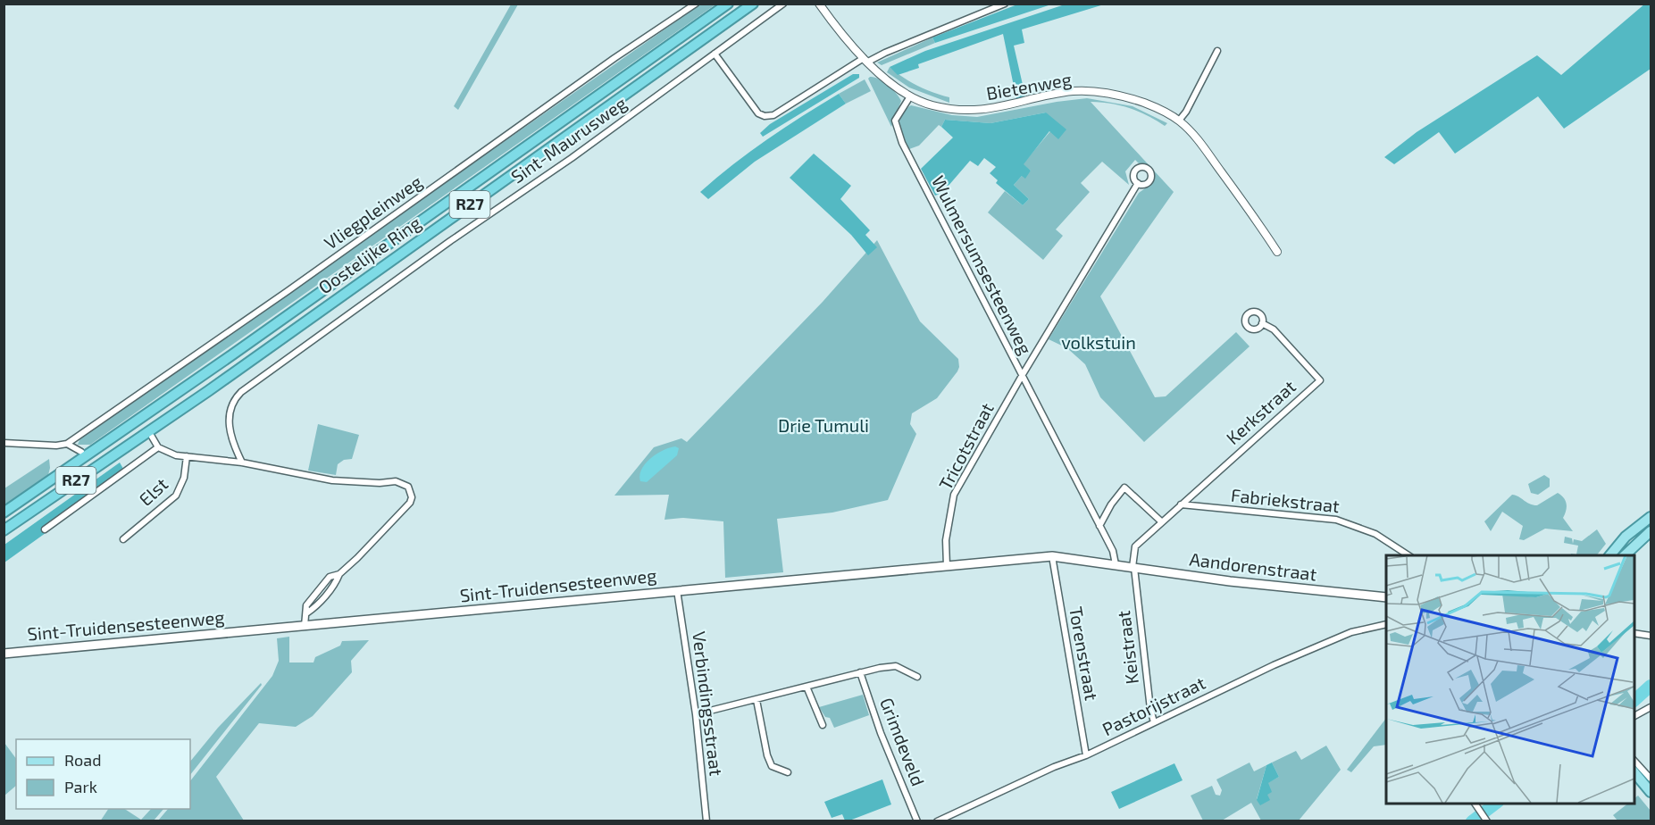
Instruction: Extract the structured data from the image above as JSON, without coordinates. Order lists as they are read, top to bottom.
{
  "streets": {
    "highway": ["R27", "Oostelijke Ring"],
    "main road": ["Aandorenstraat", "Sint-Truidensesteenweg"],
    "street": [
      "Bietenweg",
      "Sint-Maurusweg",
      "Vliegpleinweg",
      "Wulmersumsesteenweg",
      "Kerkstraat",
      "Tricotstraat",
      "Elst",
      "Fabriekstraat",
      "Keistraat",
      "Torenstraat",
      "Verbindingsstraat",
      "Pastorijstraat",
      "Grimdeveld"
    ]
  },
  "crossings": [
    ["Bietenweg", "Wulmersumsesteenweg"],
    ["Wulmersumsesteenweg", "Tricotstraat"],
    ["Wulmersumsesteenweg", "Aandorenstraat"],
    ["Wulmersumsesteenweg", "Sint-Truidensesteenweg"],
    ["Kerkstraat", "Fabriekstraat"],
    ["Kerkstraat", "Aandorenstraat"],
    ["Kerkstraat", "Keistraat"],
    ["Tricotstraat", "Sint-Truidensesteenweg"],
    ["Aandorenstraat", "Sint-Truidensesteenweg"],
    ["Aandorenstraat", "Keistraat"],
    ["Sint-Truidensesteenweg", "Torenstraat"],
    ["Sint-Truidensesteenweg", "Verbindingsstraat"],
    ["Keistraat", "Pastorijstraat"],
    ["Torenstraat", "Pastorijstraat"]
  ],
  "parks": ["volkstuin", "Drie Tumuli"],
  "legend": ["Road", "Park"]
}
